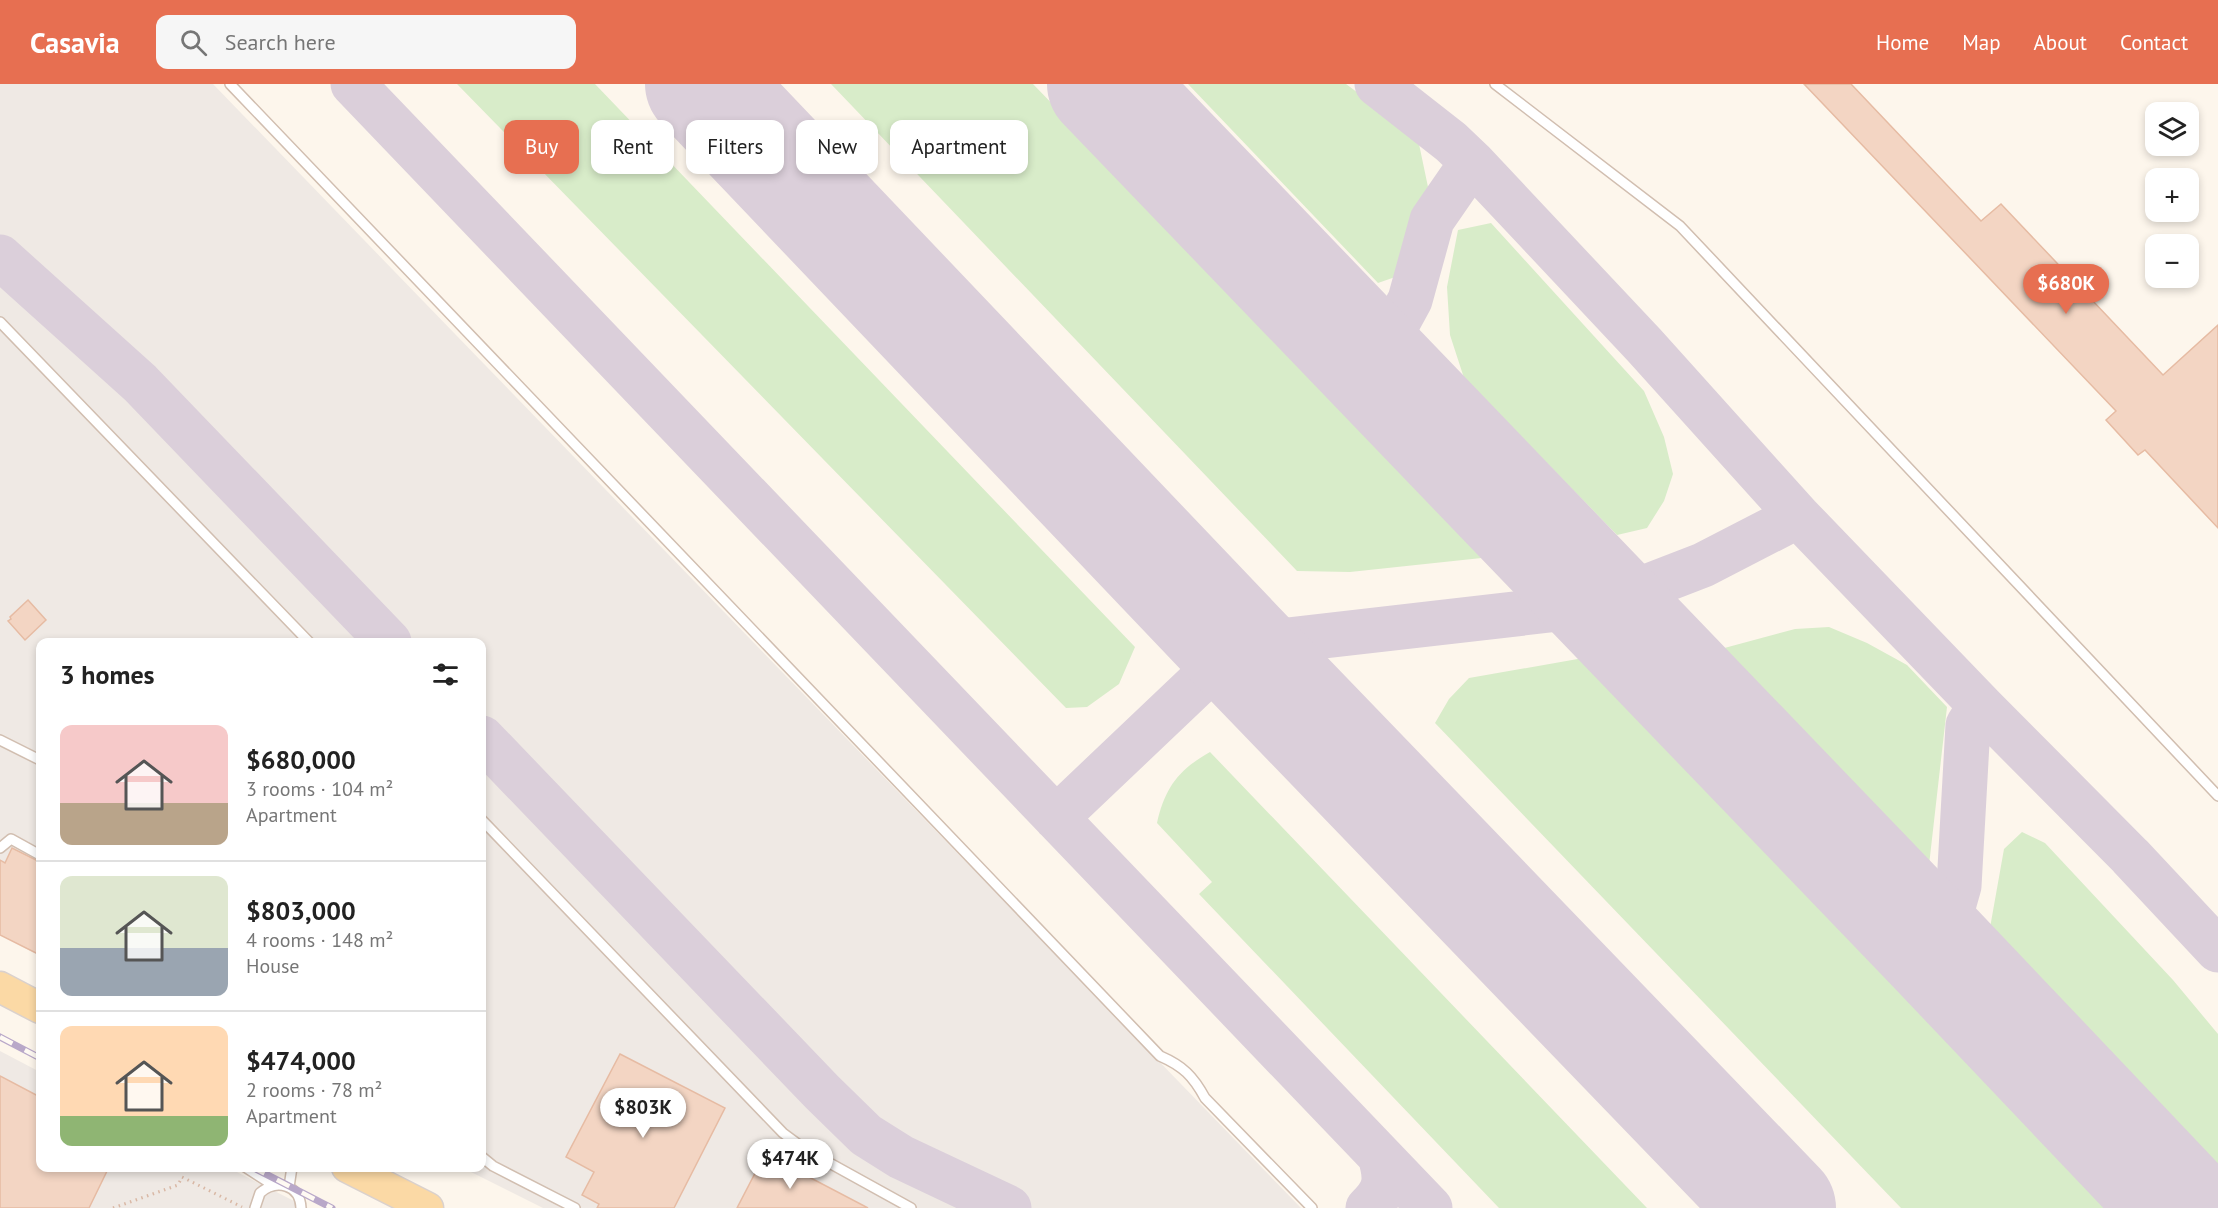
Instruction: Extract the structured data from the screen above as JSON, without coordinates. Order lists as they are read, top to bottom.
{
  "page": {
    "header": "Casavia",
    "search": "Search here",
    "nav": [
      "Home",
      "Map",
      "About",
      "Contact"
    ],
    "map_buttons": ["+", "−"],
    "chip": [
      "Buy",
      "Rent",
      "Filters",
      "New",
      "Apartment"
    ],
    "price": ["$680K", "$803K", "$474K"],
    "heading": "3 homes",
    "list": [
      {
        "name": "$680,000",
        "note": "3 rooms · 104 m² · Apartment"
      },
      {
        "name": "$803,000",
        "note": "4 rooms · 148 m² · House"
      },
      {
        "name": "$474,000",
        "note": "2 rooms · 78 m² · Apartment"
      }
    ]
  }
}
